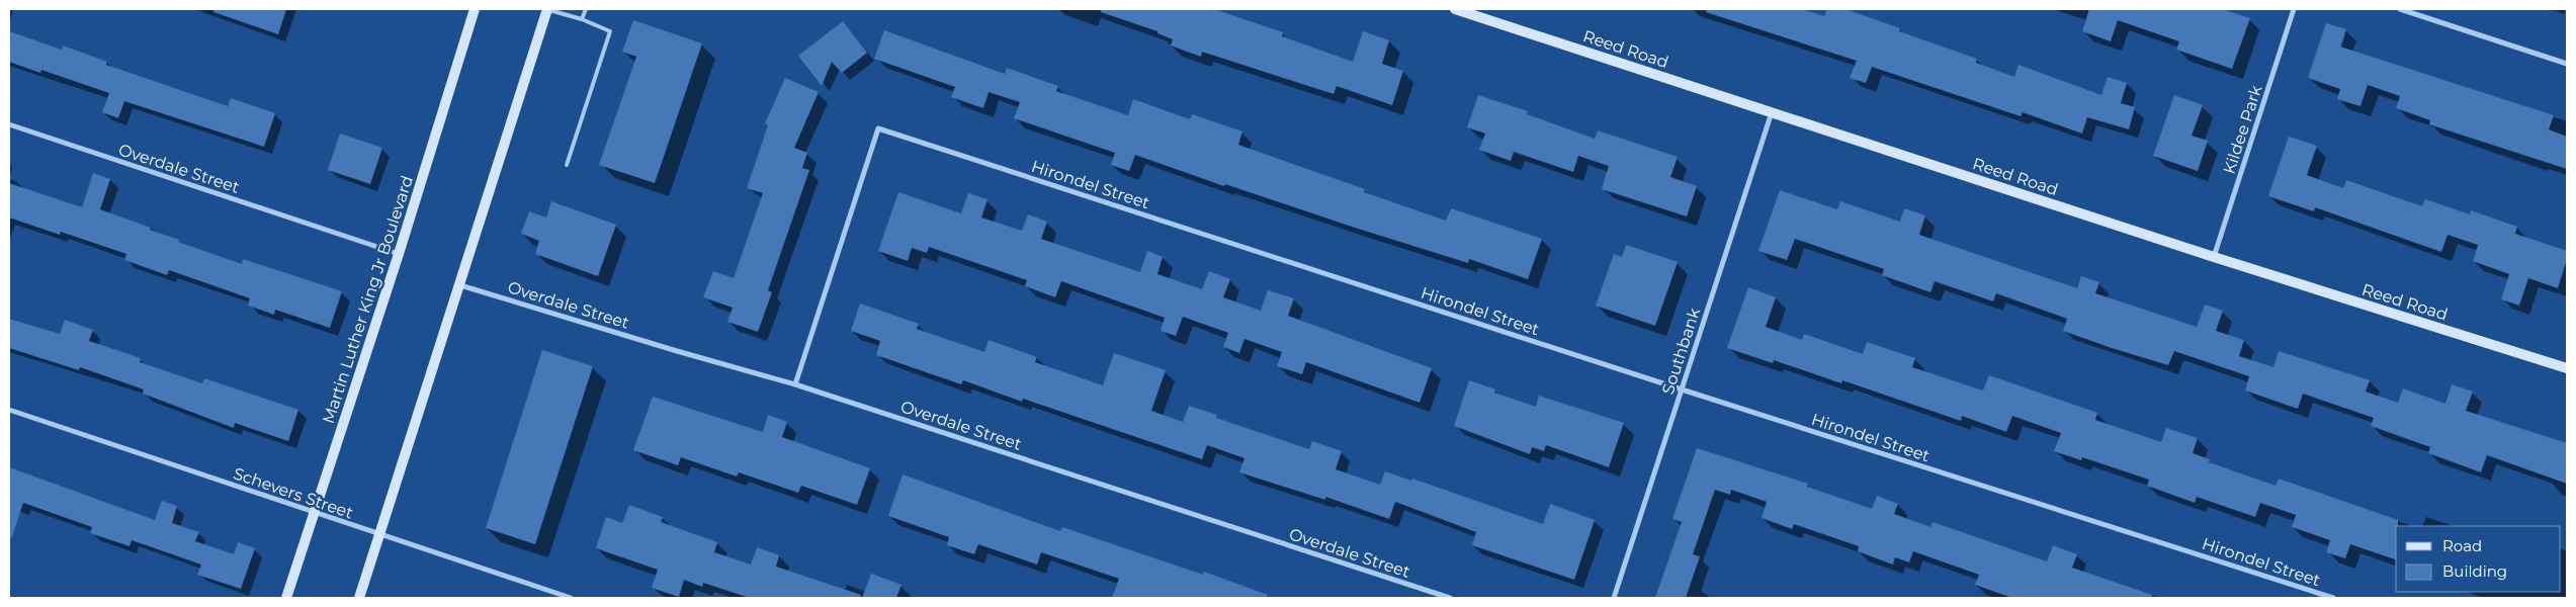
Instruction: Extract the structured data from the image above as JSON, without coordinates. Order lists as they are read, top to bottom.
{
  "streets": {
    "main road": ["Reed Road", "Martin Luther King Jr Boulevard"],
    "street": [
      "Kildee Park",
      "Overdale Street",
      "Hirondel Street",
      "Southbank",
      "Schevers Street"
    ]
  },
  "crossings": [
    ["Reed Road", "Kildee Park"],
    ["Reed Road", "Southbank"],
    ["Overdale Street", "Hirondel Street"],
    ["Overdale Street", "Martin Luther King Jr Boulevard"],
    ["Hirondel Street", "Southbank"],
    ["Martin Luther King Jr Boulevard", "Schevers Street"]
  ],
  "legend": ["Road", "Building"]
}
